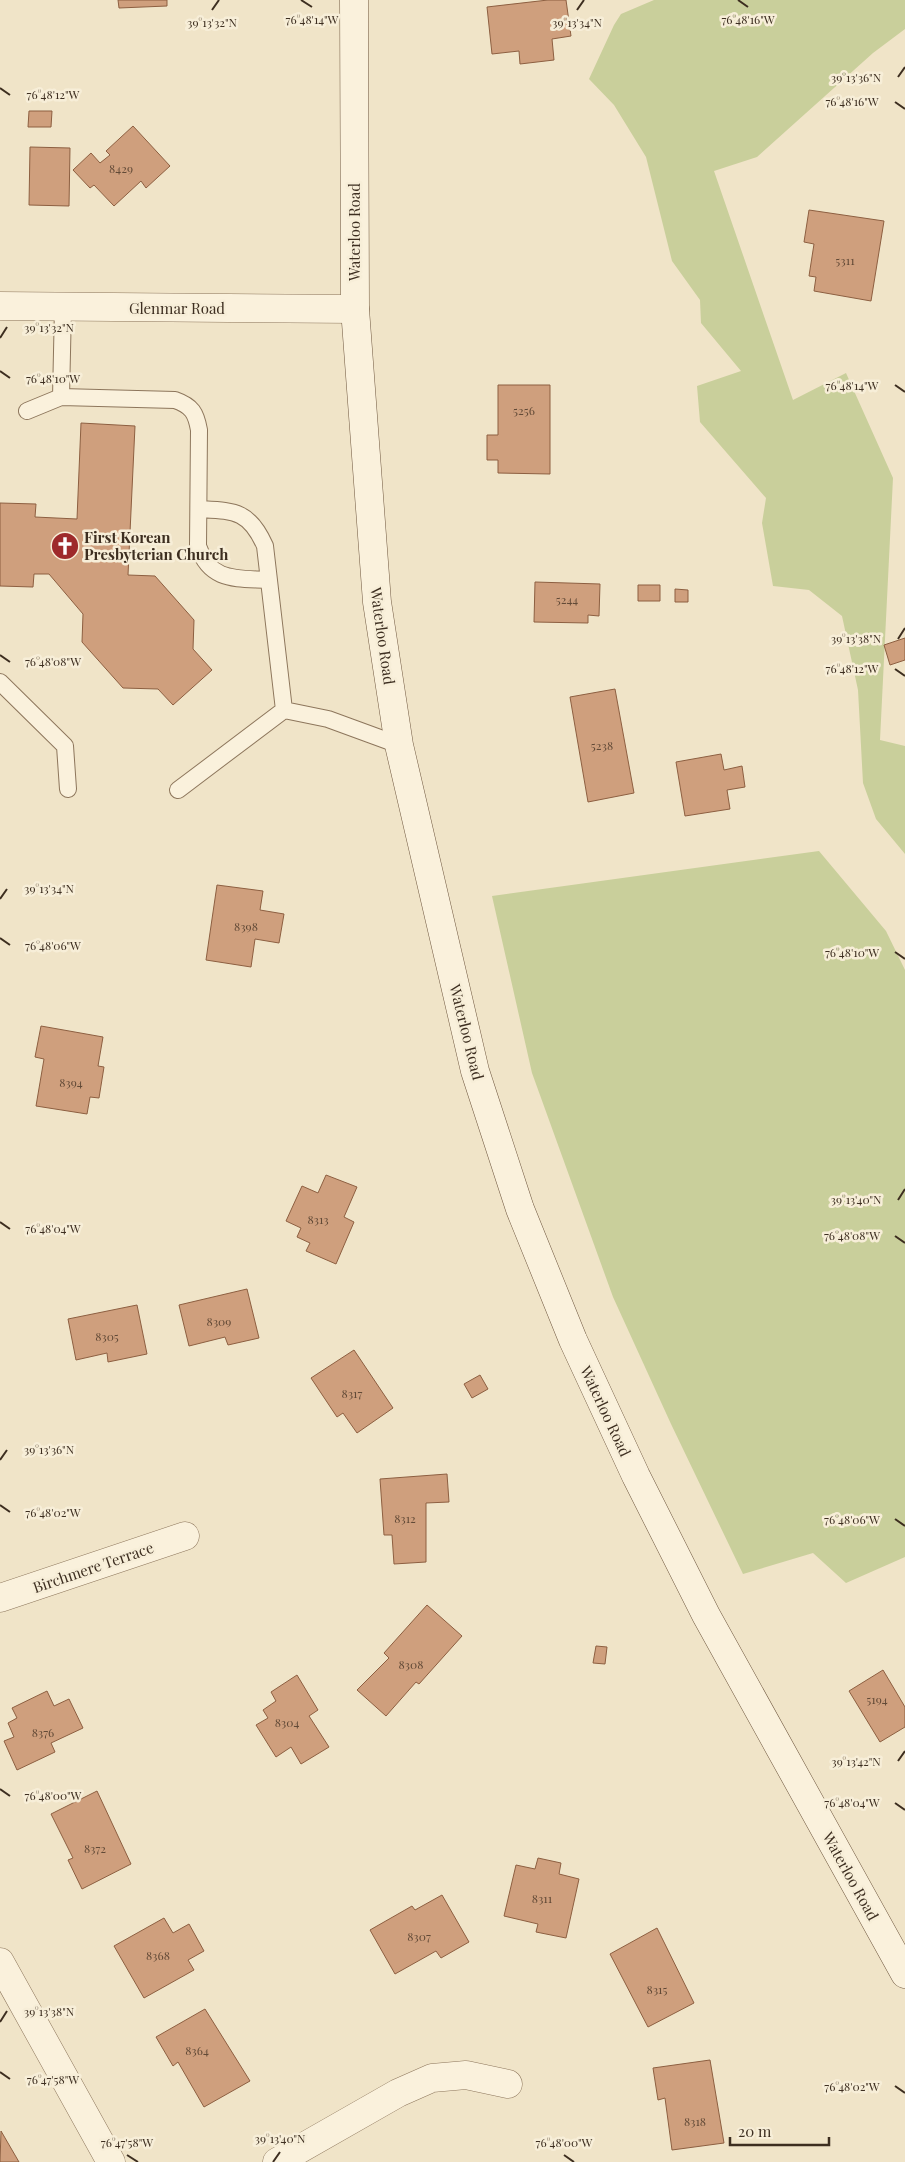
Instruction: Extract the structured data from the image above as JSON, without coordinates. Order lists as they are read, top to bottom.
{
  "streets": {
    "main road": ["Waterloo Road", "Glenmar Road", "Birchmere Terrace"]
  },
  "crossings": [
    ["Waterloo Road", "Glenmar Road"]
  ],
  "places": {
    "church": ["First Korean Presbyterian Church"]
  },
  "house_numbers": [
    "8429",
    "5311",
    "5256",
    "5244",
    "5238",
    "8398",
    "8394",
    "8313",
    "8309",
    "8305",
    "8317",
    "8312",
    "8308",
    "5194",
    "8304",
    "8376",
    "8372",
    "8311",
    "8307",
    "8368",
    "8315",
    "8364",
    "8318"
  ],
  "scale_bar": "20 m",
  "coordinates": [
    "76°48'14\"W",
    "76°48'16\"W",
    "39°13'32\"N",
    "39°13'34\"N",
    "39°13'36\"N",
    "76°48'12\"W",
    "76°48'10\"W",
    "39°13'38\"N",
    "76°48'08\"W",
    "76°48'06\"W",
    "39°13'40\"N",
    "76°48'04\"W",
    "76°48'02\"W",
    "39°13'42\"N",
    "76°48'00\"W",
    "76°47'58\"W"
  ]
}
